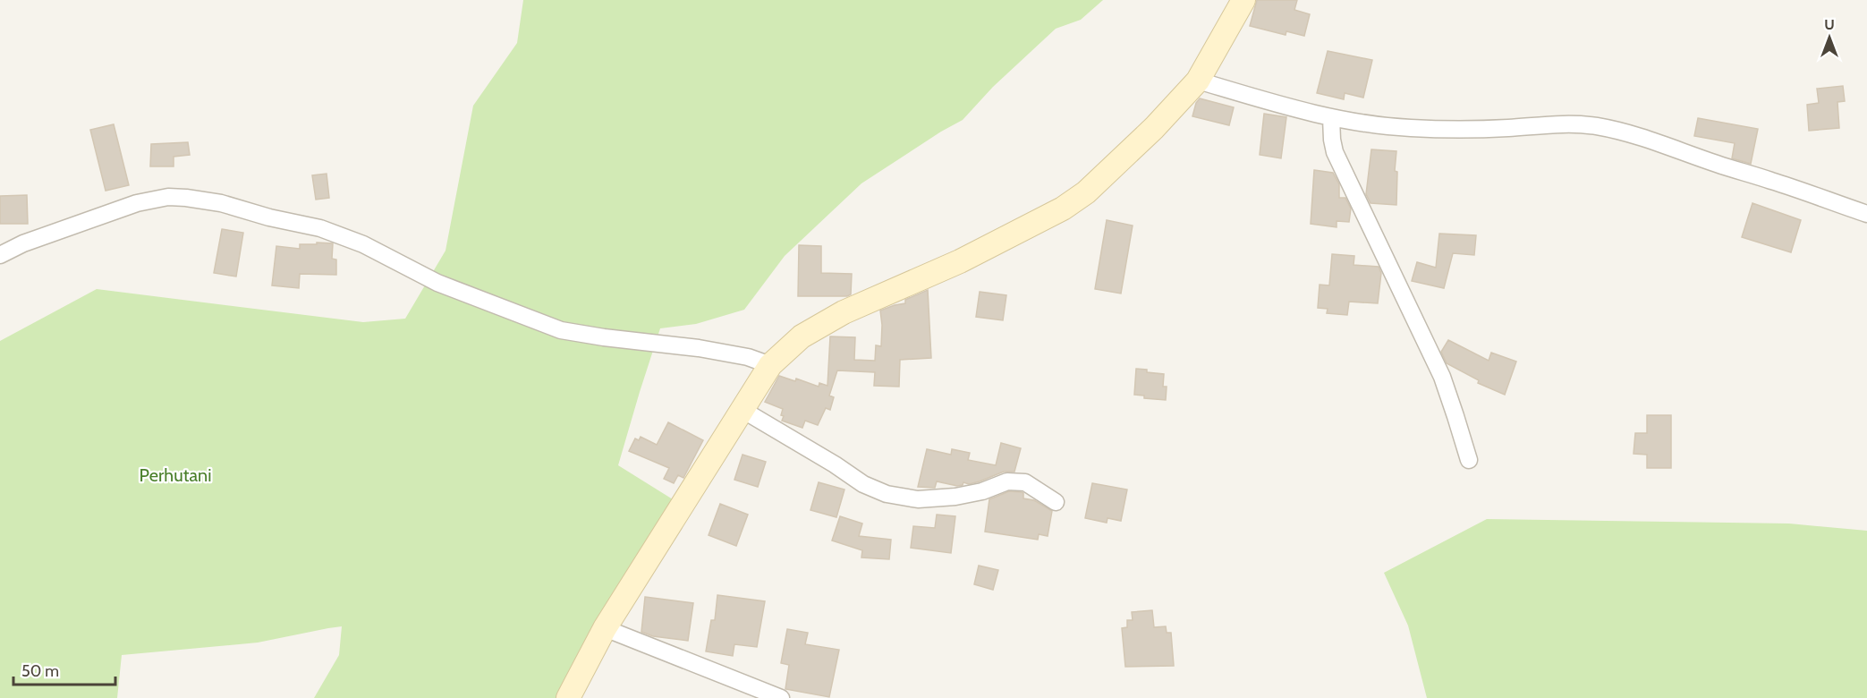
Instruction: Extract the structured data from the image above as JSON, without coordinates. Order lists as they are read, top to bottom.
{
  "parks": ["Perhutani"],
  "scale_bar": "50 m",
  "north": "top"
}
